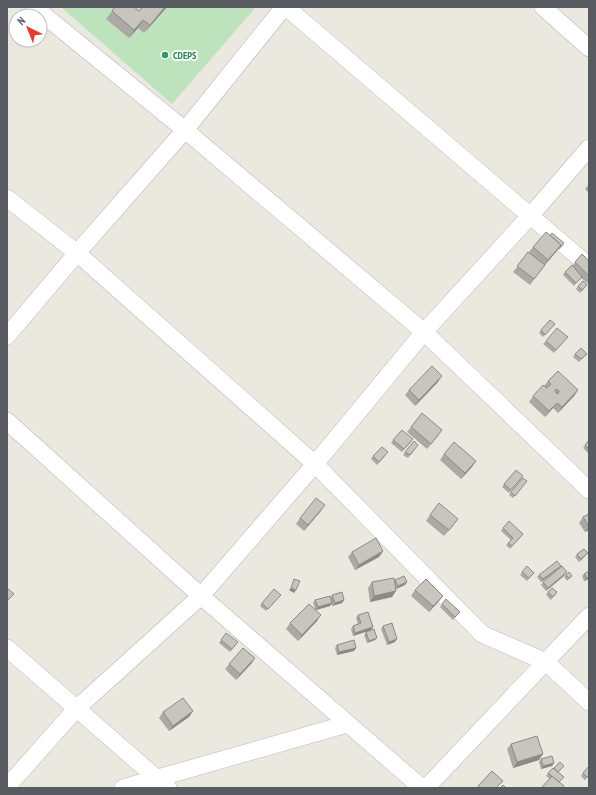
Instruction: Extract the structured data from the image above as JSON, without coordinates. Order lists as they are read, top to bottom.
{
  "places": ["CDEPS"],
  "north": "top left"
}
